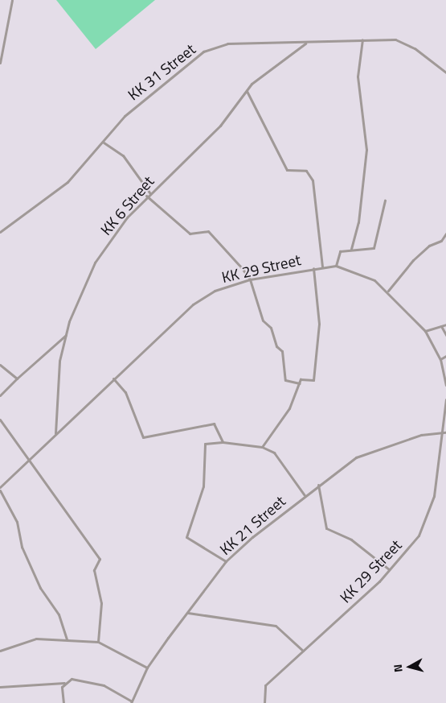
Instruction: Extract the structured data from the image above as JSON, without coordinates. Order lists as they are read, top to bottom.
{
  "streets": {
    "street": [
      "KK 31 Street",
      "KK 6 Street",
      "KK 29 Street",
      "KK 21 Street"
    ]
  },
  "crossings": [
    ["KK 31 Street", "KK 6 Street"],
    ["KK 6 Street", "KK 29 Street"],
    ["KK 29 Street", "KK 21 Street"]
  ],
  "north": "left"
}
